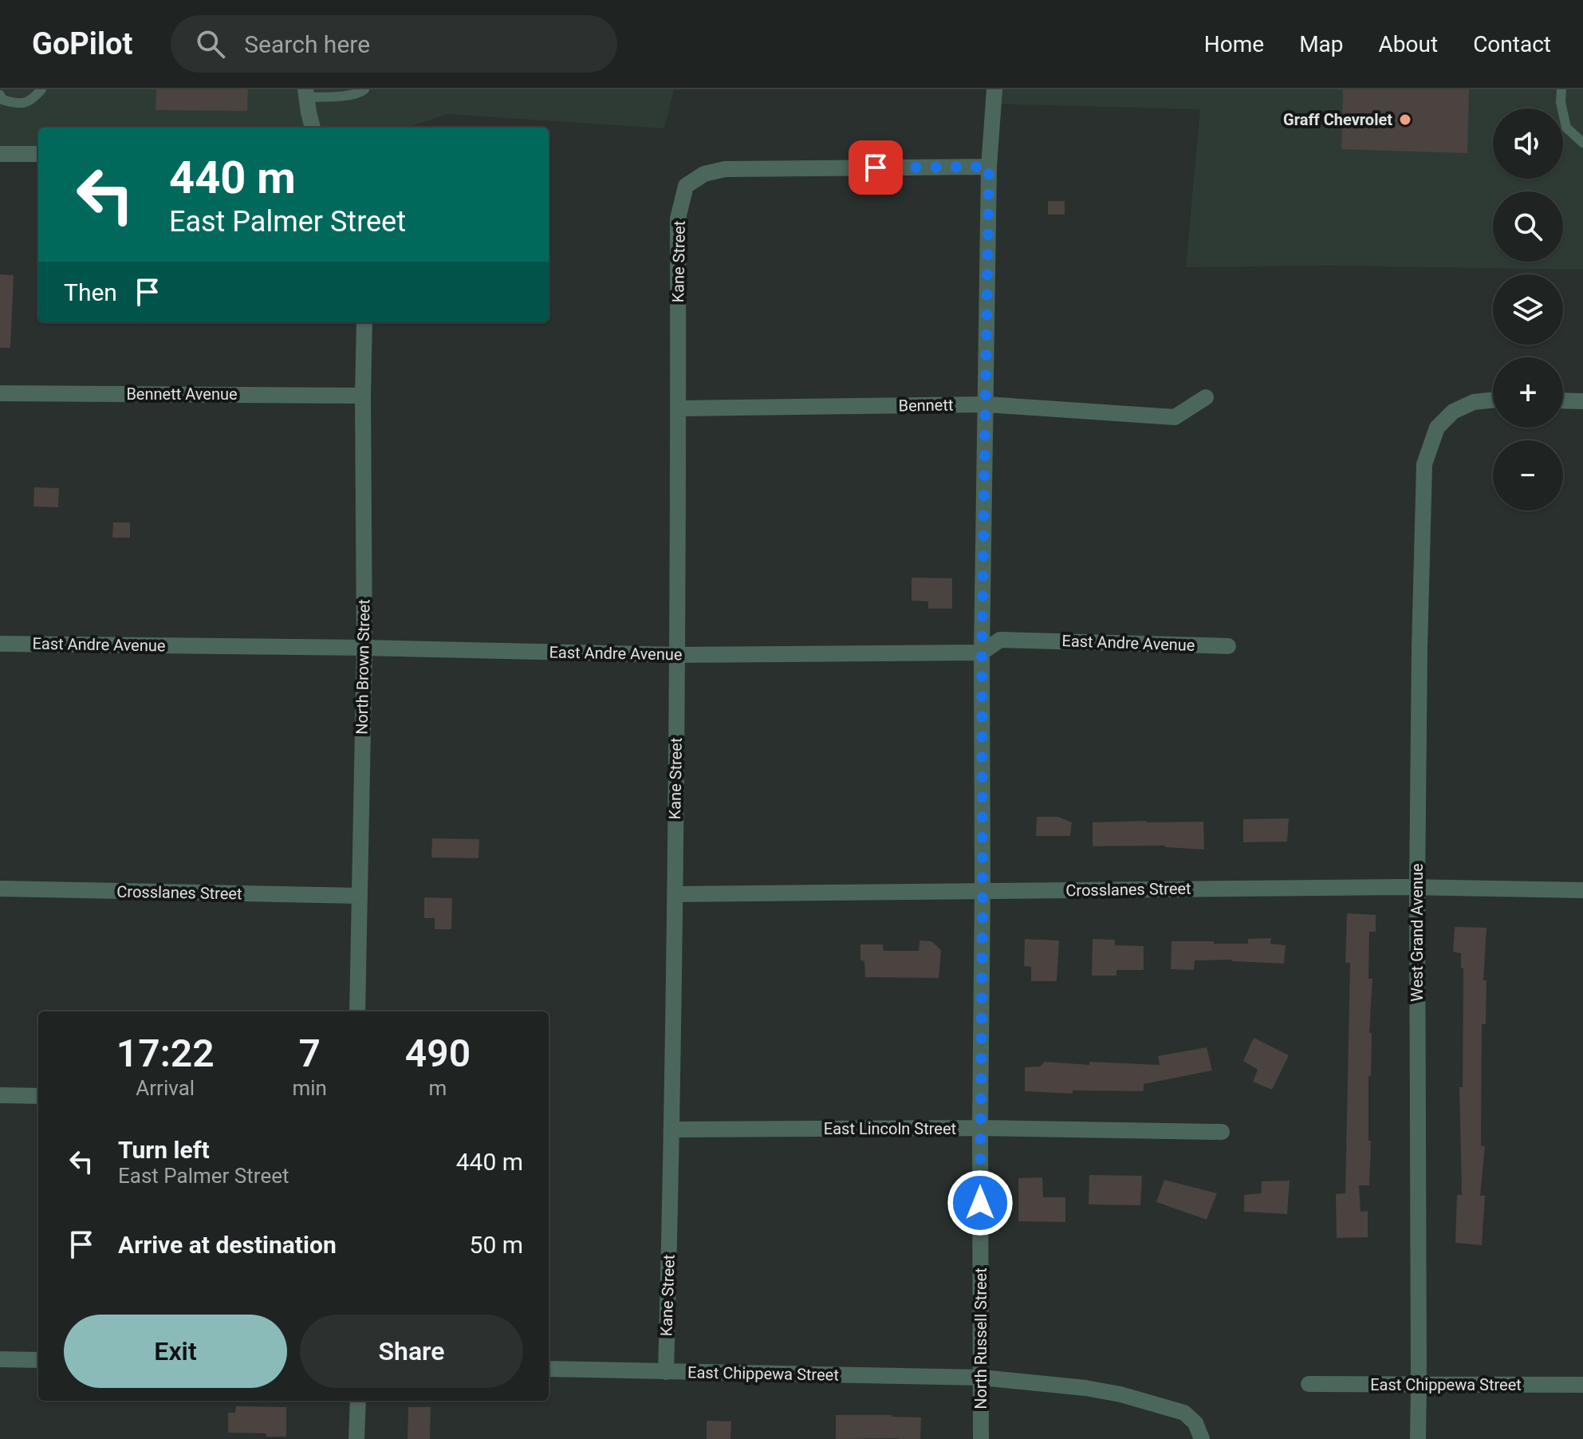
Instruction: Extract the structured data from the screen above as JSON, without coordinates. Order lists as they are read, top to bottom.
{
  "streets": {
    "street": [
      "Kane Street",
      "Bennett Avenue",
      "Bennett",
      "East Andre Avenue",
      "North Brown Street",
      "Crosslanes Street",
      "West Grand Avenue",
      "East Lincoln Street",
      "North Russell Street",
      "East Chippewa Street"
    ]
  },
  "crossings": [
    ["Kane Street", "Bennett"],
    ["Kane Street", "East Andre Avenue"],
    ["Kane Street", "Crosslanes Street"],
    ["Kane Street", "East Lincoln Street"],
    ["Kane Street", "North Russell Street"],
    ["Kane Street", "East Chippewa Street"],
    ["Bennett Avenue", "North Brown Street"],
    ["Bennett", "North Russell Street"],
    ["East Andre Avenue", "North Brown Street"],
    ["East Andre Avenue", "North Russell Street"],
    ["North Brown Street", "Crosslanes Street"],
    ["Crosslanes Street", "West Grand Avenue"],
    ["Crosslanes Street", "North Russell Street"],
    ["West Grand Avenue", "East Chippewa Street"],
    ["East Lincoln Street", "North Russell Street"],
    ["North Russell Street", "East Chippewa Street"]
  ],
  "places": ["Graff Chevrolet"],
  "page": {
    "header": "GoPilot",
    "search": "Search here",
    "nav": [
      "Home",
      "Map",
      "About",
      "Contact"
    ],
    "map_buttons": ["+", "−"],
    "turn": ["440 m", "East Palmer Street"],
    "then": "Then",
    "eta": [
      "17:22",
      "Arrival",
      "7",
      "min",
      "490",
      "m"
    ],
    "list": [
      {
        "name": "Turn left",
        "note": "East Palmer Street",
        "value": "440 m"
      },
      {
        "name": "Arrive at destination",
        "value": "50 m"
      }
    ],
    "buttons": ["Exit", "Share"]
  }
}
